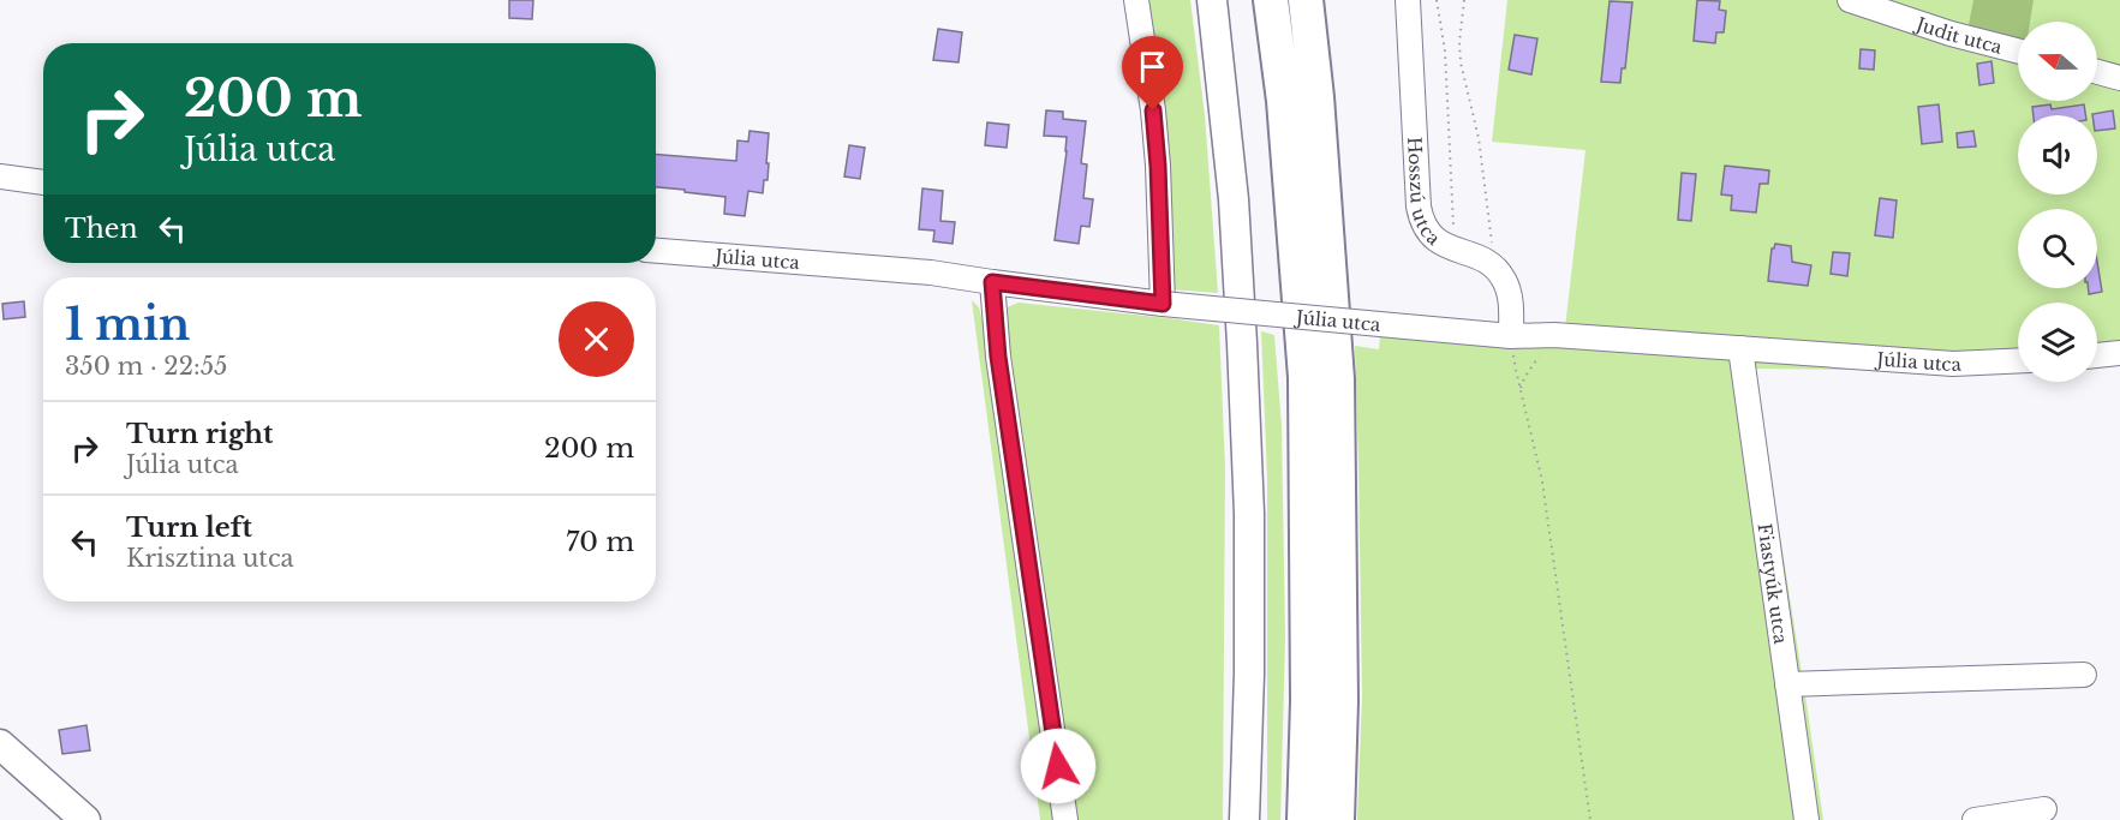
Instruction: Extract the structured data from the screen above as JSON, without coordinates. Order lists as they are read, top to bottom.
{
  "streets": {
    "street": [
      "Judit utca",
      "Hosszú utca",
      "Júlia utca",
      "Fiastyúk utca"
    ]
  },
  "crossings": [
    ["Júlia utca", "Fiastyúk utca"]
  ],
  "north": "left",
  "page": {
    "turn": ["200 m", "Júlia utca"],
    "then": "Then",
    "heading": ["1 min", "350 m · 22:55"],
    "list": [
      {
        "name": "Turn right",
        "note": "Júlia utca",
        "value": "200 m"
      },
      {
        "name": "Turn left",
        "note": "Krisztina utca",
        "value": "70 m"
      }
    ]
  }
}
